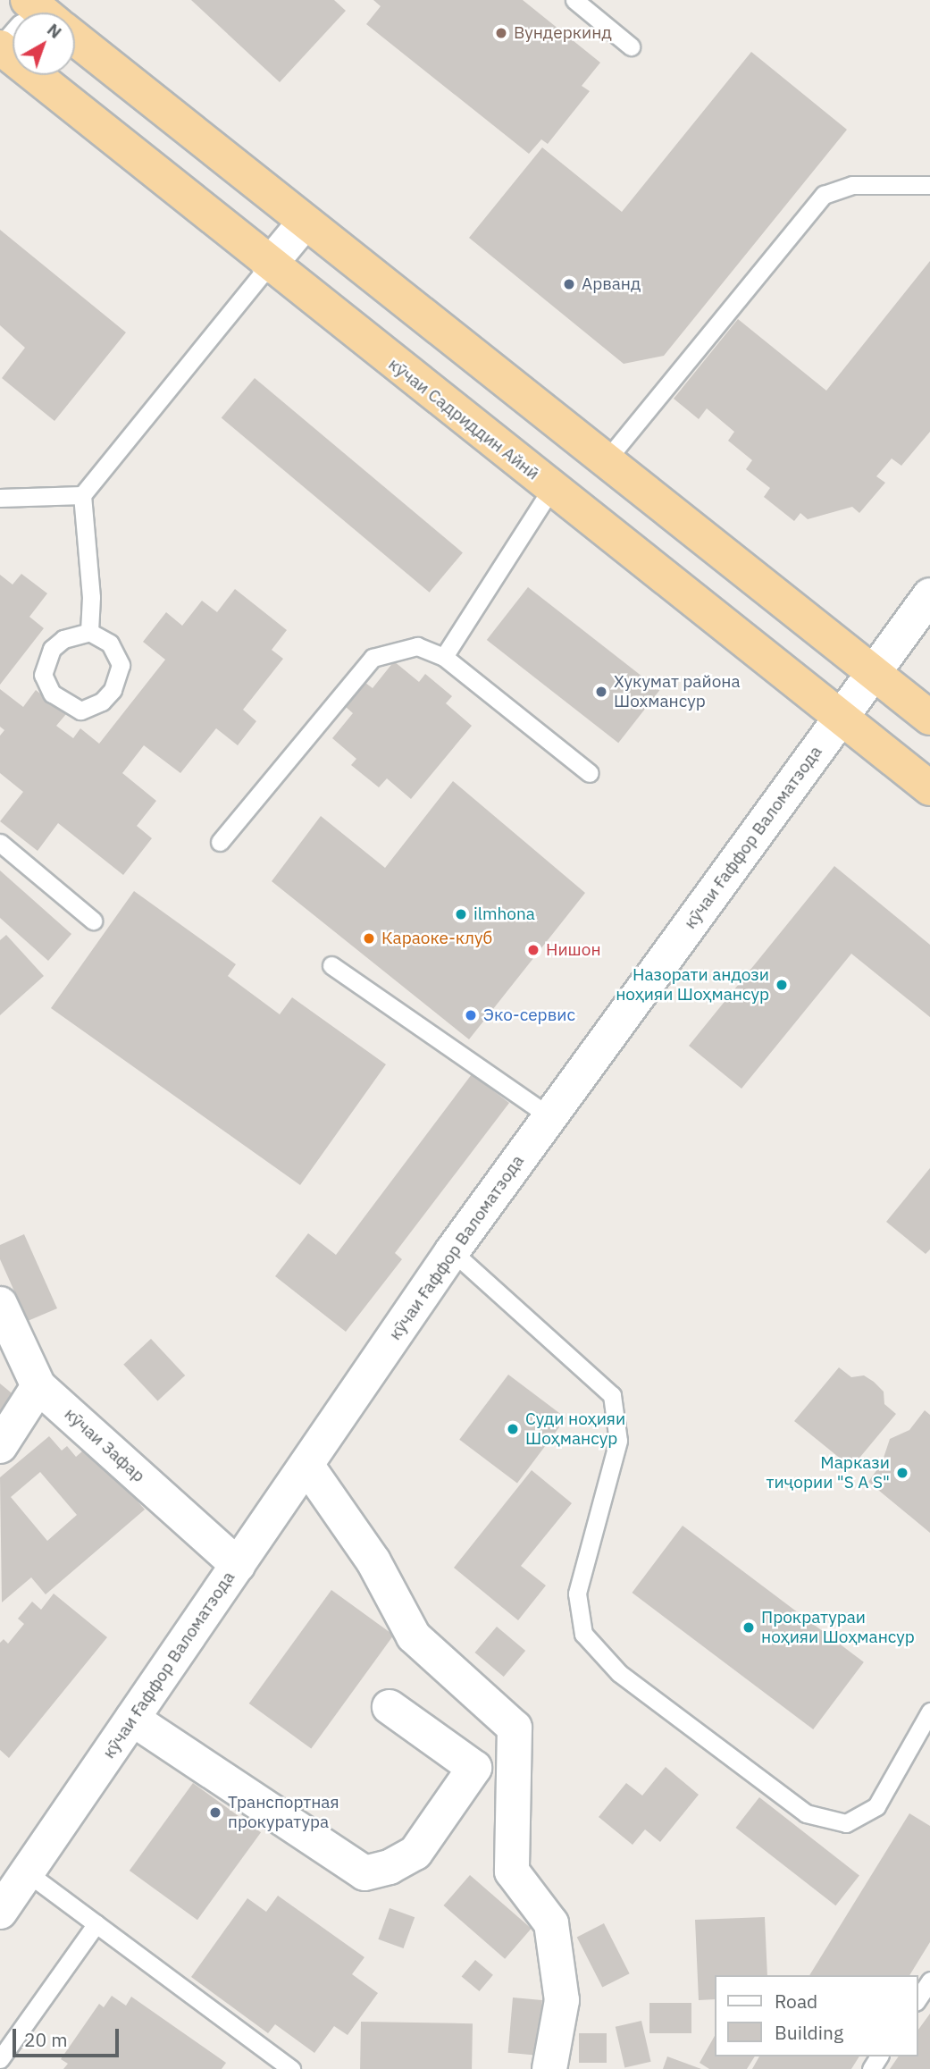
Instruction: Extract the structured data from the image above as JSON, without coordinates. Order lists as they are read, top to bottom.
{
  "streets": {
    "highway": ["кӯчаи Садриддин Айнӣ"],
    "street": ["кӯчаи Ғаффор Валоматзода", "кӯчаи Зафар"]
  },
  "crossings": [
    ["кӯчаи Садриддин Айнӣ", "кӯчаи Ғаффор Валоматзода"],
    ["кӯчаи Ғаффор Валоматзода", "кӯчаи Зафар"]
  ],
  "places": [
    "Вундеркинд",
    "Арванд",
    "Хукумат района Шохмансур",
    "ilmhona",
    "Караоке-клуб",
    "Нишон",
    "Назорати андози ноҳияи Шоҳмансур",
    "Эко-сервис",
    "Суди ноҳияи Шоҳмансур",
    "Маркази тиҷории \"S A S\"",
    "Прократураи ноҳияи Шоҳмансур",
    "Транспортная прокуратура"
  ],
  "legend": ["Road", "Building"],
  "scale_bar": "20 m",
  "north": "top right"
}
